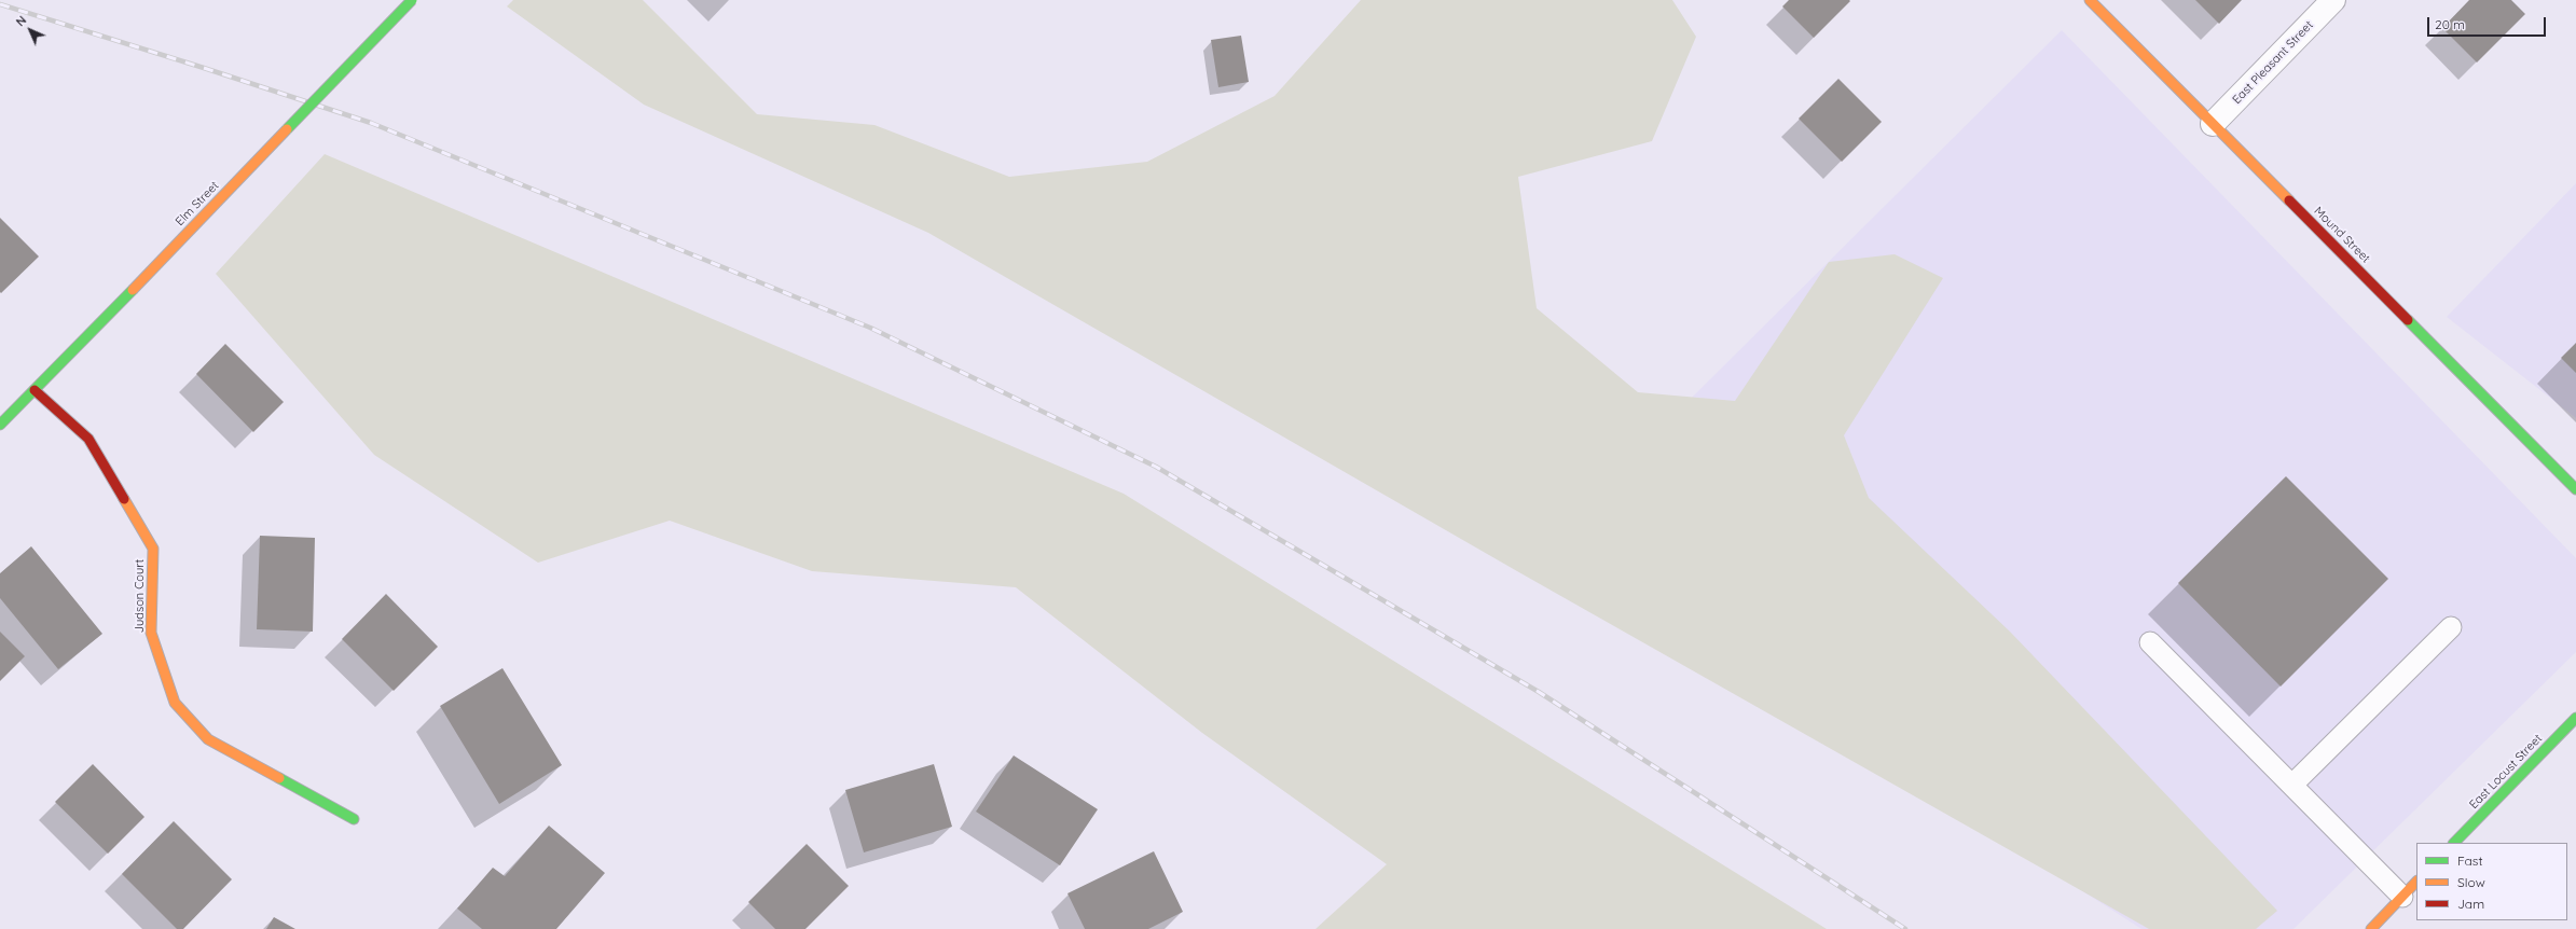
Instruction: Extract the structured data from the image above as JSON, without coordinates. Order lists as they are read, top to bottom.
{
  "streets": {
    "street": [
      "East Pleasant Street",
      "Elm Street",
      "Mound Street",
      "Judson Court",
      "East Locust Street"
    ]
  },
  "crossings": [
    ["East Pleasant Street", "Mound Street"],
    ["Elm Street", "Judson Court"]
  ],
  "legend": ["Fast", "Slow", "Jam"],
  "scale_bar": "20 m",
  "north": "top left"
}
